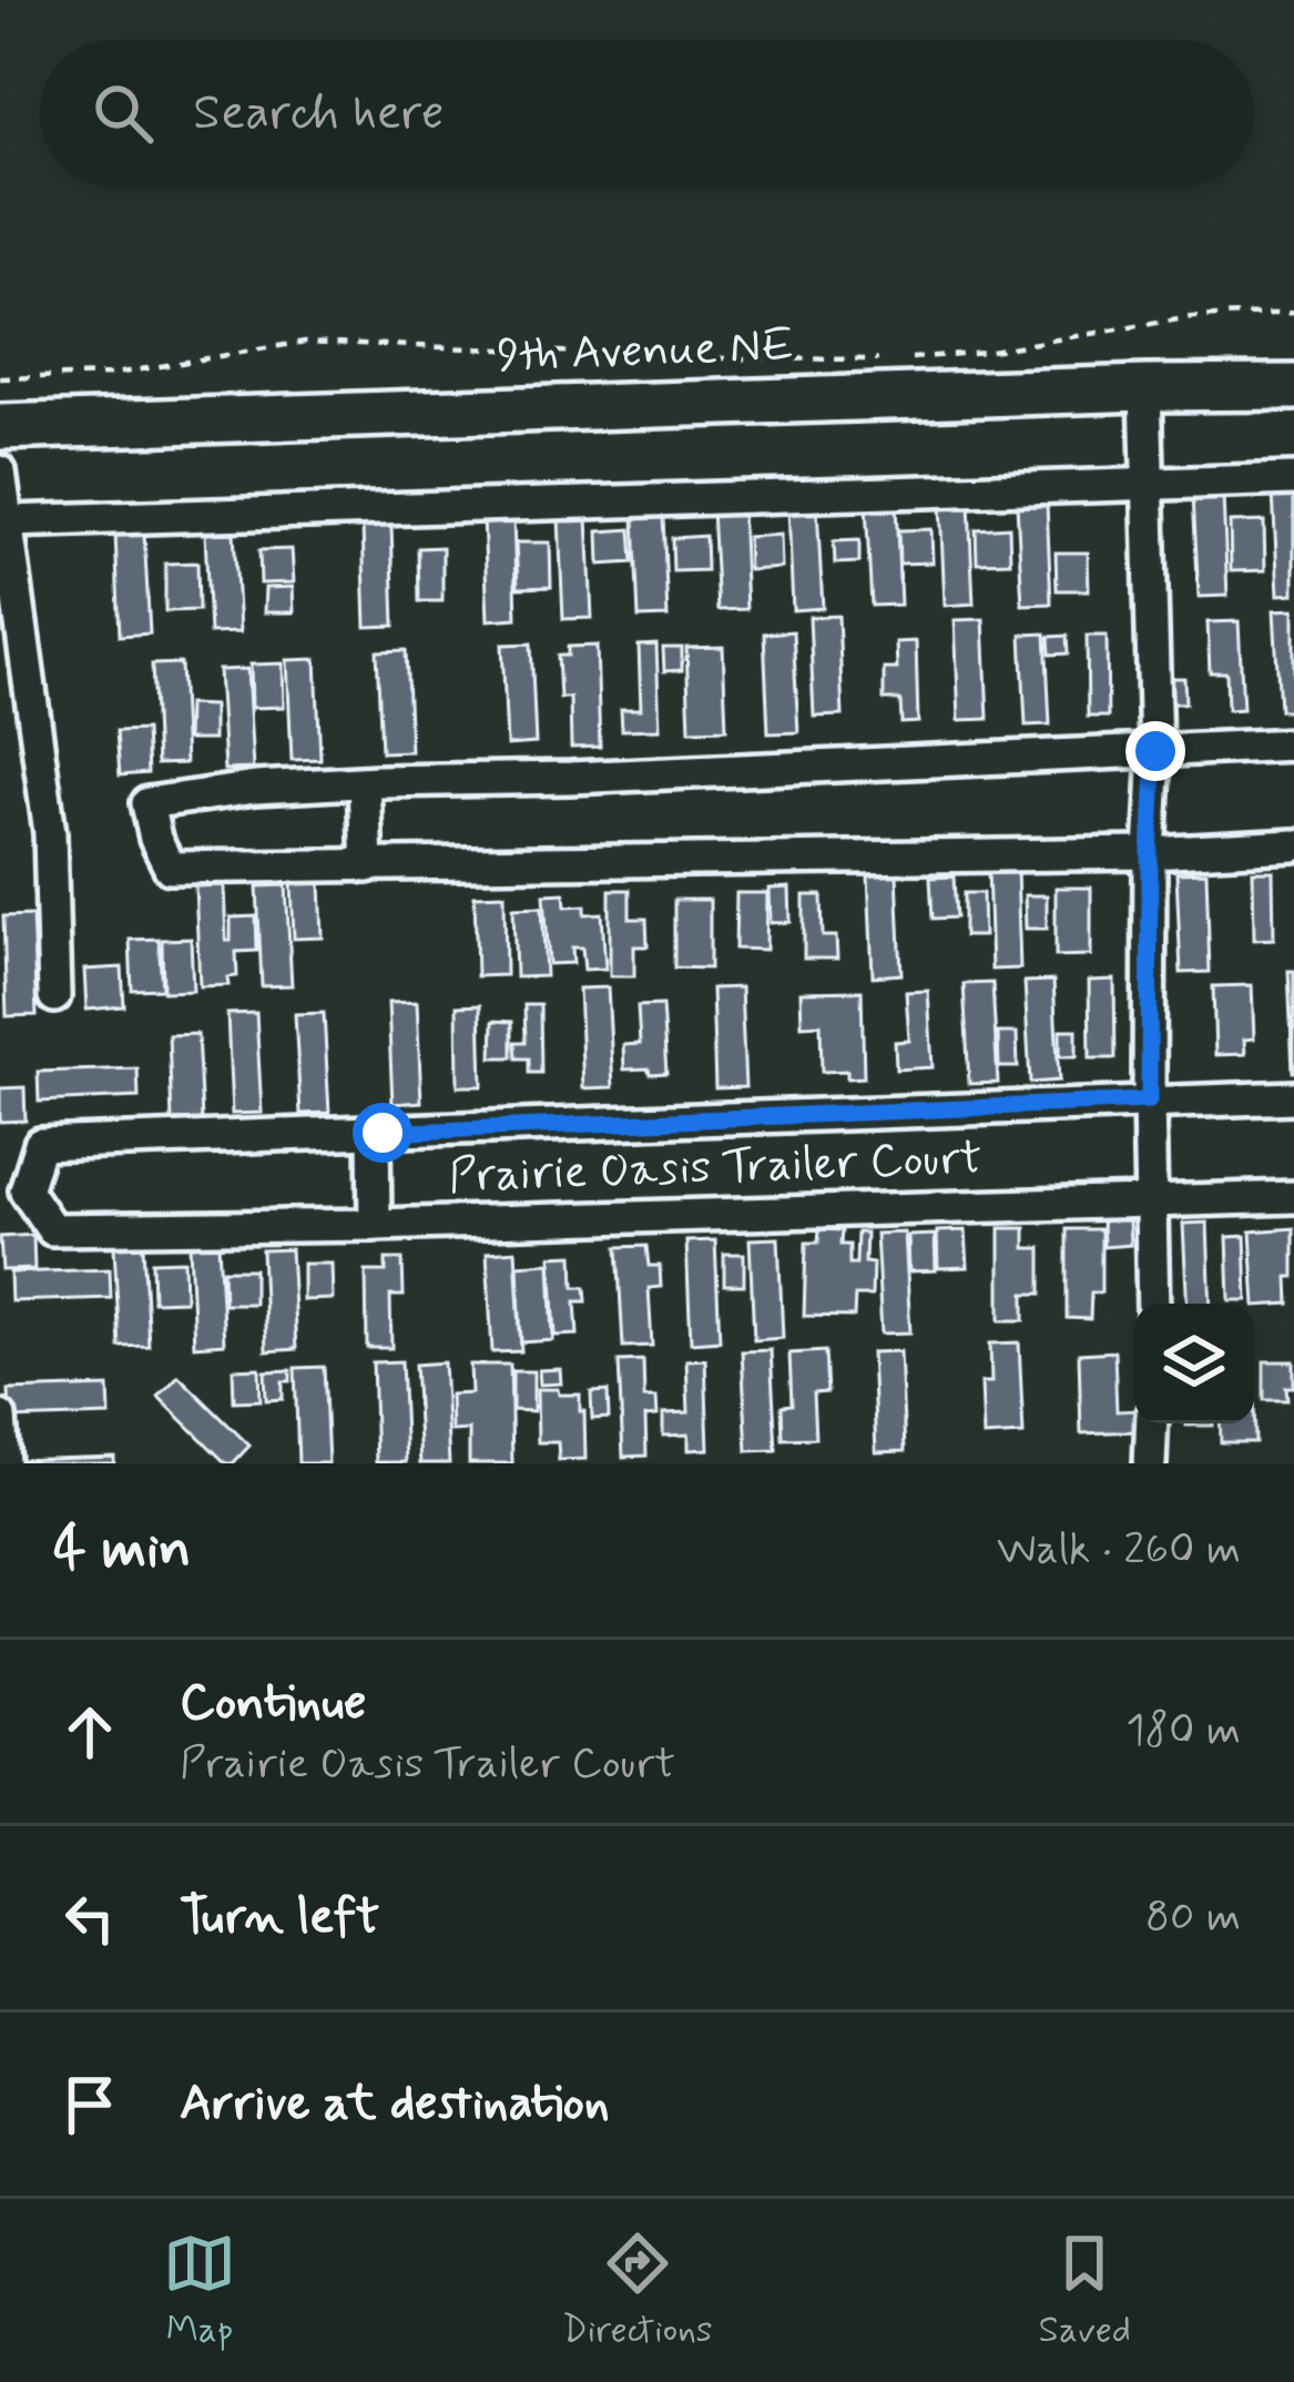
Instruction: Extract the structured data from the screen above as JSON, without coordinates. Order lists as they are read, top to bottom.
{
  "streets": {
    "street": ["9th Avenue NE", "Prairie Oasis Trailer Court"]
  },
  "page": {
    "search": "Search here",
    "heading": ["4 min", "Walk · 260 m"],
    "list": [
      ["Continue", "Prairie Oasis Trailer Court", "180 m"],
      ["Turn left", "80 m"],
      "Arrive at destination"
    ],
    "nav": ["Map", "Directions", "Saved"]
  }
}
